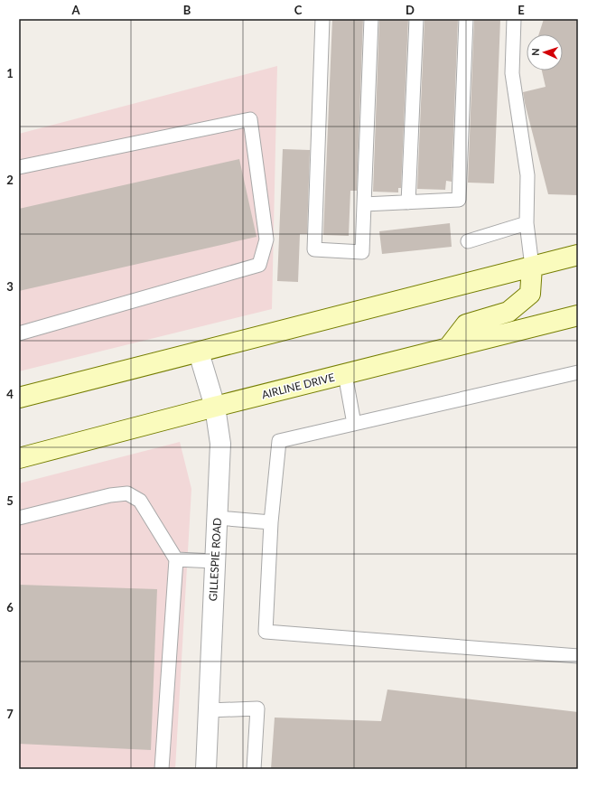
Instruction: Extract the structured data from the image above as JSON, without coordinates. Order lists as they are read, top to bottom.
{
  "streets": {
    "main road": ["AIRLINE DRIVE"],
    "street": ["GILLESPIE ROAD"]
  },
  "crossings": [
    ["AIRLINE DRIVE", "GILLESPIE ROAD"]
  ],
  "north": "left",
  "grid": {
    "columns": [
      "A",
      "B",
      "C",
      "D",
      "E"
    ],
    "rows": [
      "1",
      "2",
      "3",
      "4",
      "5",
      "6",
      "7"
    ]
  }
}
